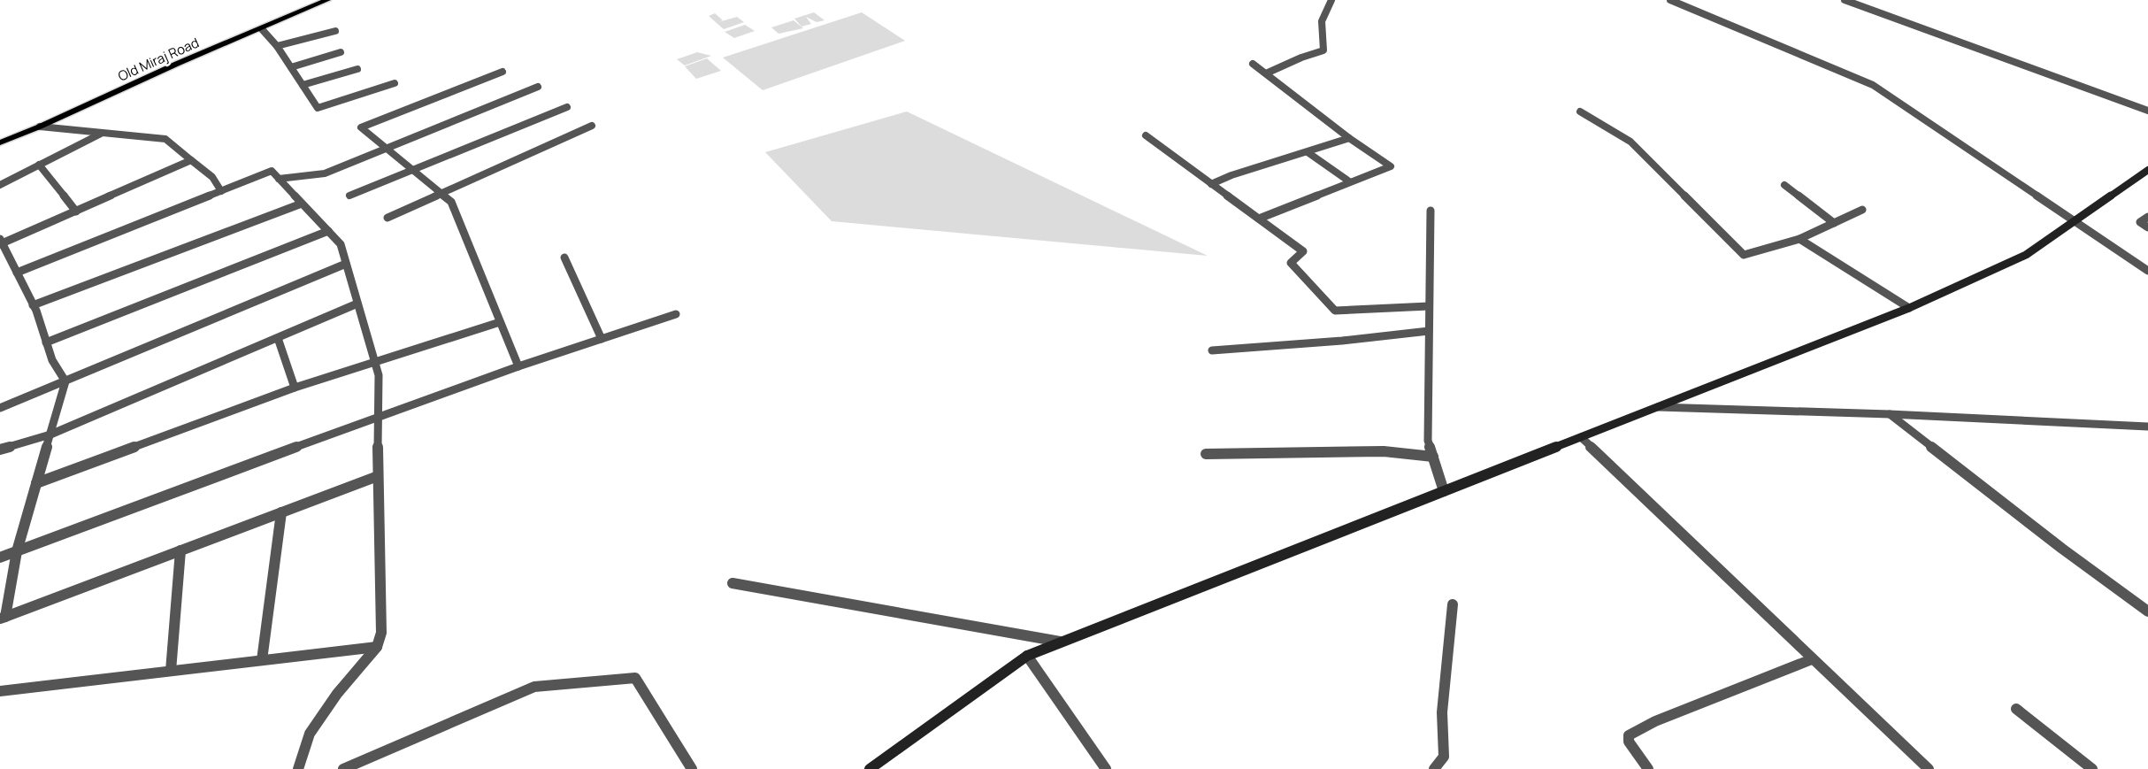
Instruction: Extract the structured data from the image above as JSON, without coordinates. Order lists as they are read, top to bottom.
{
  "streets": {
    "main road": ["Old Miraj Road"]
  }
}
